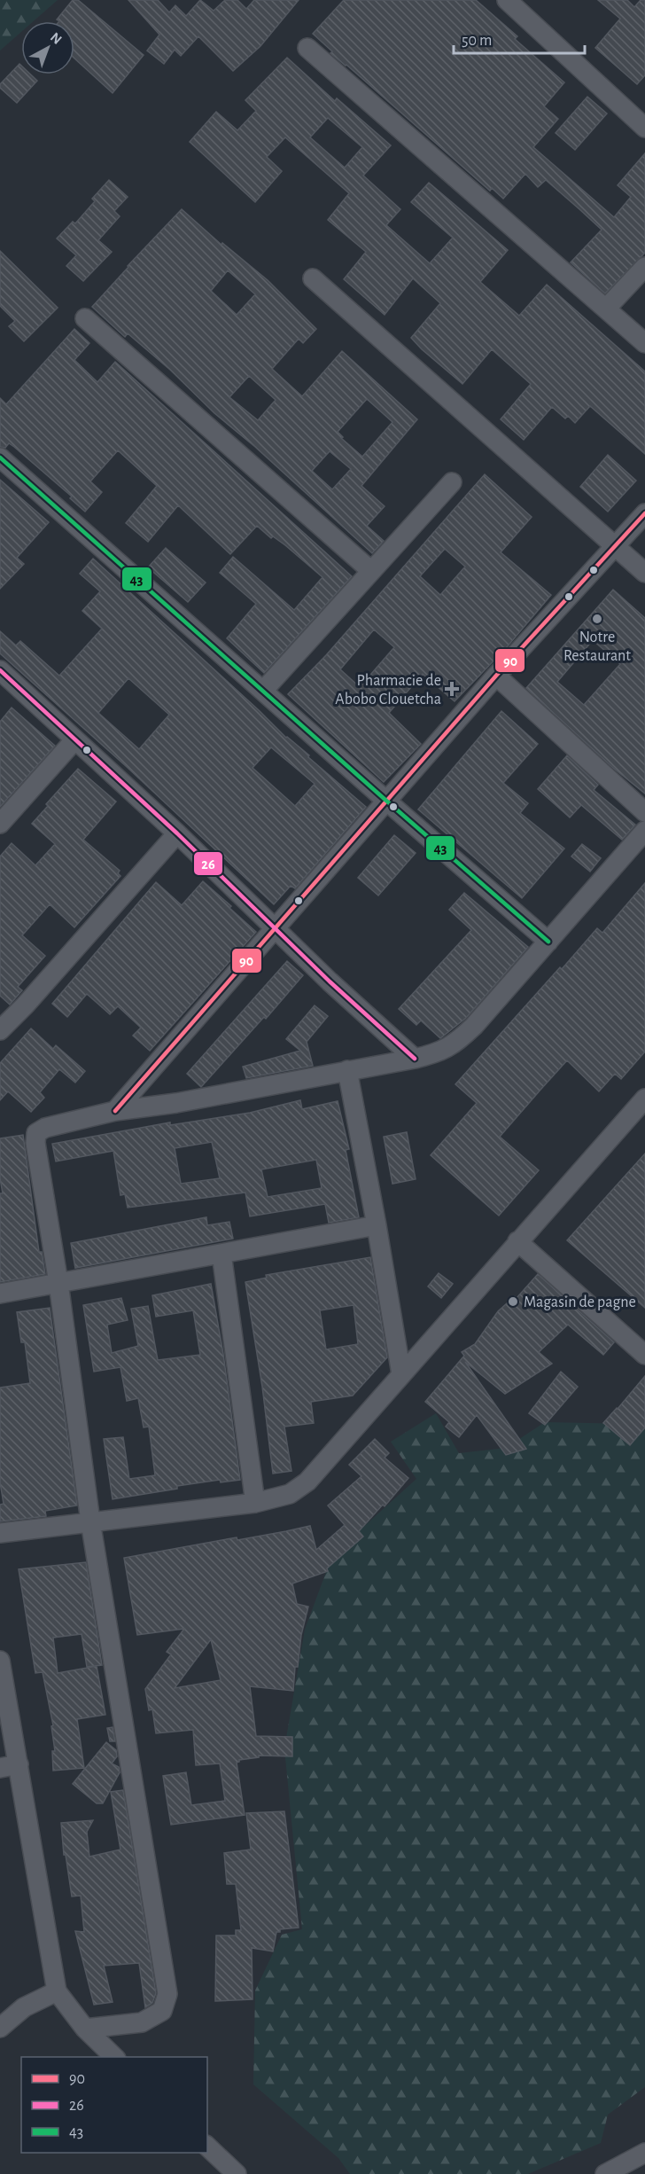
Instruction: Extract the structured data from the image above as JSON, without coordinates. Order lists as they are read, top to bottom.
{
  "places": {
    "other": ["Notre Restaurant", "Magasin de pagne"],
    "health": ["Pharmacie de Abobo Clouetcha"]
  },
  "lines": ["transit line 43", "transit line 90", "transit line 26"],
  "legend": ["90", "26", "43"],
  "scale_bar": "50 m",
  "north": "top right"
}
